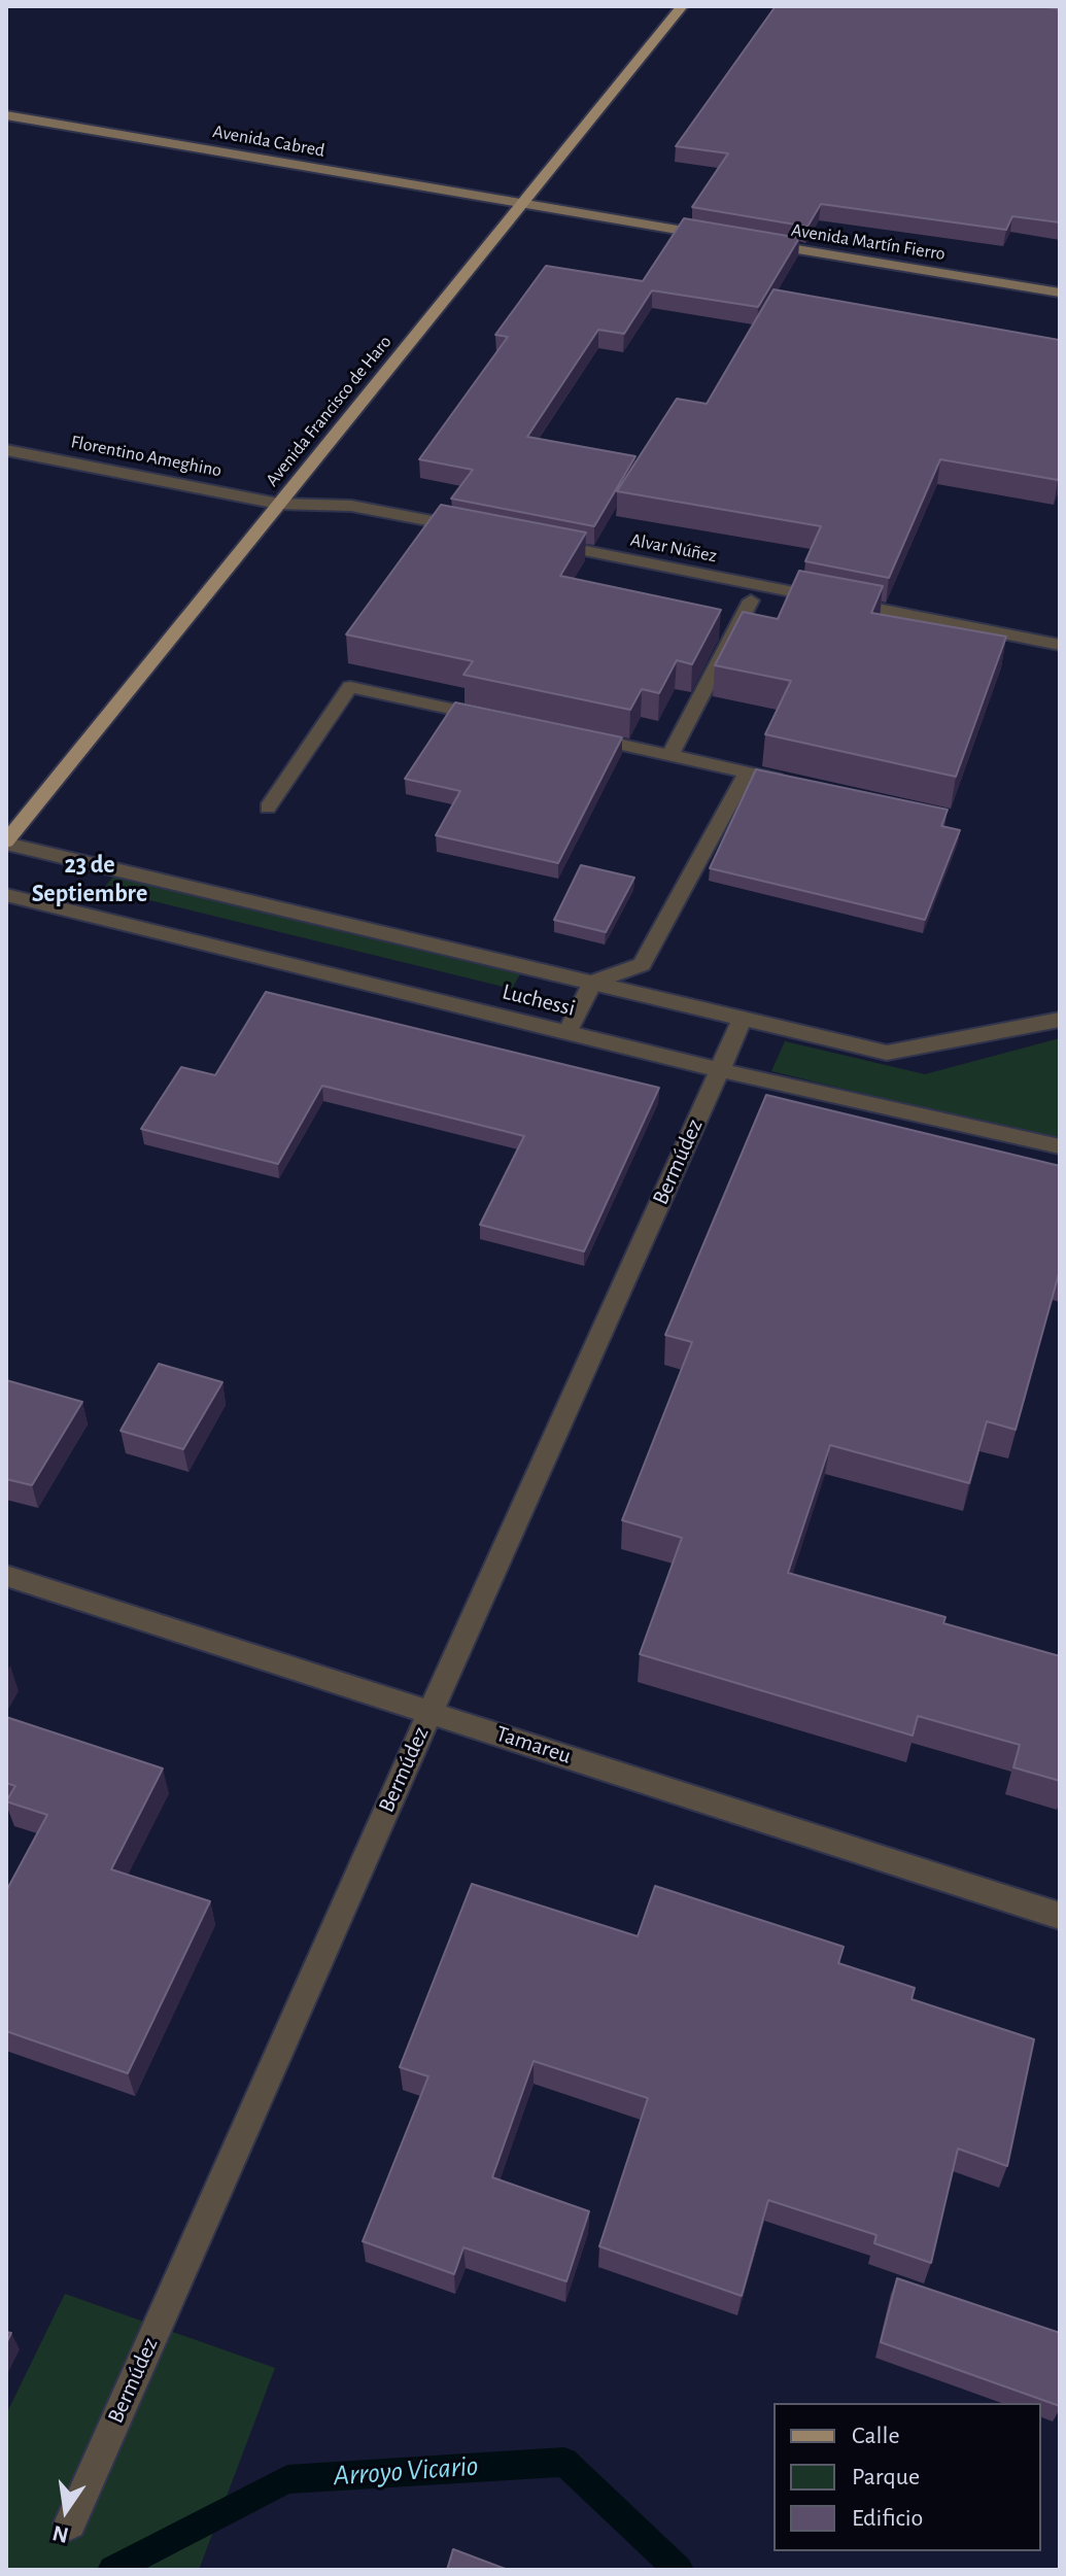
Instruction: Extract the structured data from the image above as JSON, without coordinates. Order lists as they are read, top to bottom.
{
  "streets": {
    "main road": ["Avenida Cabred", "Avenida Martín Fierro", "Avenida Francisco de Haro"],
    "street": [
      "Florentino Ameghino",
      "Alvar Núñez",
      "Luchessi",
      "Bermúdez",
      "Tamareu"
    ]
  },
  "crossings": [
    ["Avenida Cabred", "Avenida Francisco de Haro"],
    ["Avenida Francisco de Haro", "Florentino Ameghino"],
    ["Avenida Francisco de Haro", "Luchessi"],
    ["Luchessi", "Bermúdez"],
    ["Bermúdez", "Tamareu"]
  ],
  "districts": ["23 de Septiembre"],
  "water": ["Arroyo Vicario"],
  "legend": ["Calle", "Parque", "Edificio"],
  "north": "bottom"
}
